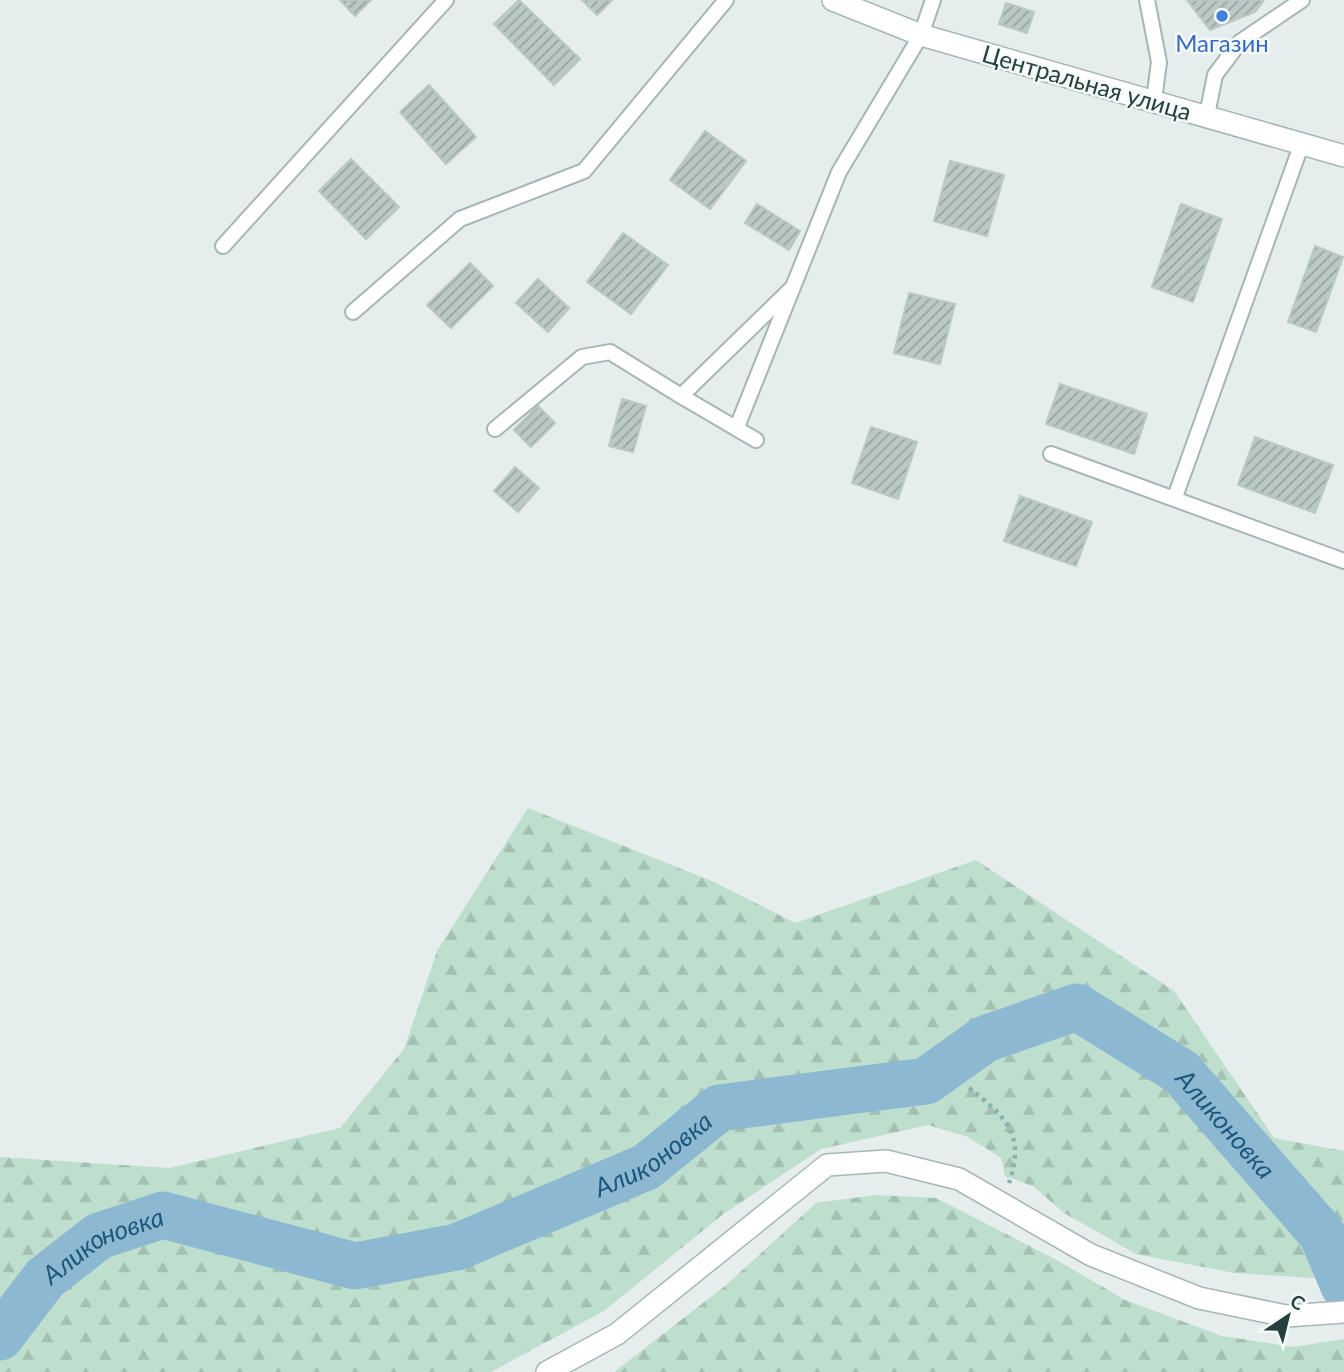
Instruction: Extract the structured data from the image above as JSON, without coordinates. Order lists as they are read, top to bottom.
{
  "streets": {
    "street": ["Центральная улица"]
  },
  "water": ["Аликоновка"],
  "places": ["Магазин"],
  "north": "top right"
}
